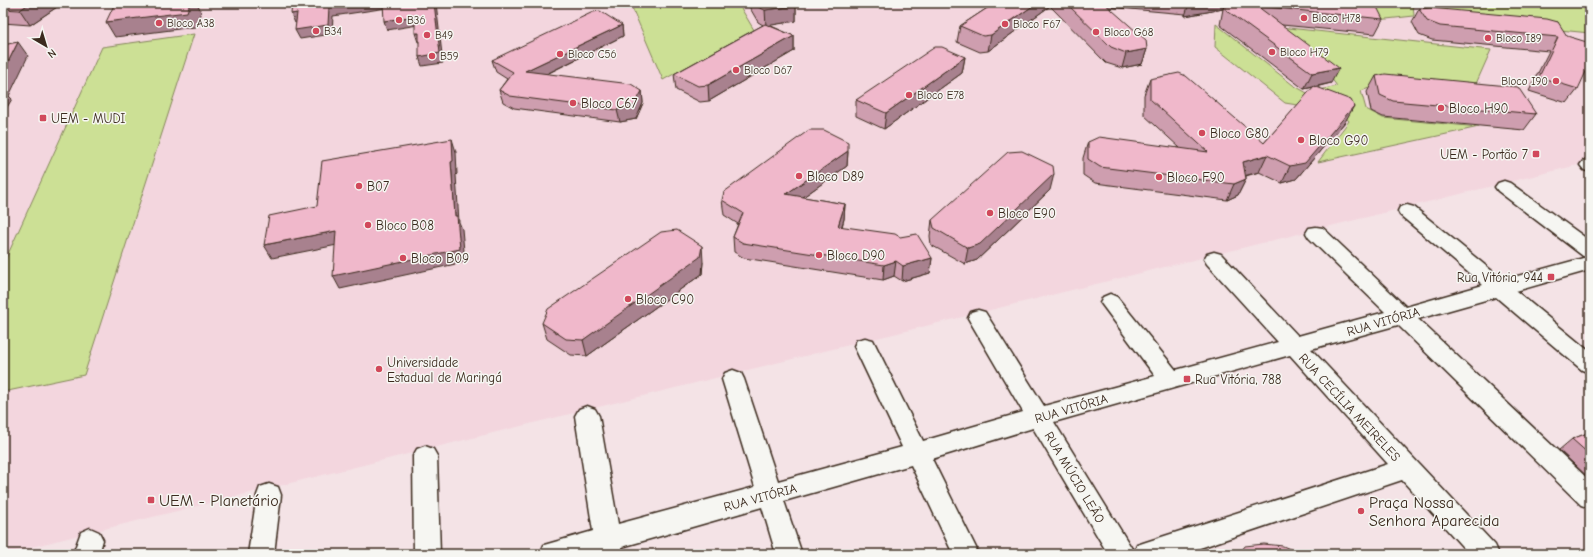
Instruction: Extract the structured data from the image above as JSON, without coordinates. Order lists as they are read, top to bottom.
{
  "streets": {
    "street": ["RUA VITÓRIA", "RUA CECÍLIA MEIRELES", "RUA MÚCIO LEÃO"]
  },
  "crossings": [
    ["RUA VITÓRIA", "RUA CECÍLIA MEIRELES"],
    ["RUA VITÓRIA", "RUA MÚCIO LEÃO"]
  ],
  "places": {
    "other": [
      "Bloco H78",
      "B36",
      "Bloco A38",
      "Bloco F67",
      "B34",
      "Bloco G68",
      "B49",
      "Bloco I89",
      "Bloco H79",
      "Bloco C56",
      "B59",
      "Bloco D67",
      "Bloco I90",
      "Bloco E78",
      "Bloco C67",
      "Bloco H90",
      "Bloco G80",
      "Bloco G90",
      "Bloco D89",
      "Bloco F90",
      "B07",
      "Bloco E90",
      "Bloco B08",
      "Bloco D90",
      "Bloco B09",
      "Bloco C90",
      "Universidade Estadual de Maringá",
      "Praça Nossa Senhora Aparecida"
    ],
    "transit": [
      "UEM - MUDI",
      "UEM - Portão 7",
      "Rua Vitória, 944",
      "Rua Vitória, 788",
      "UEM - Planetário"
    ]
  },
  "north": "bottom right"
}
